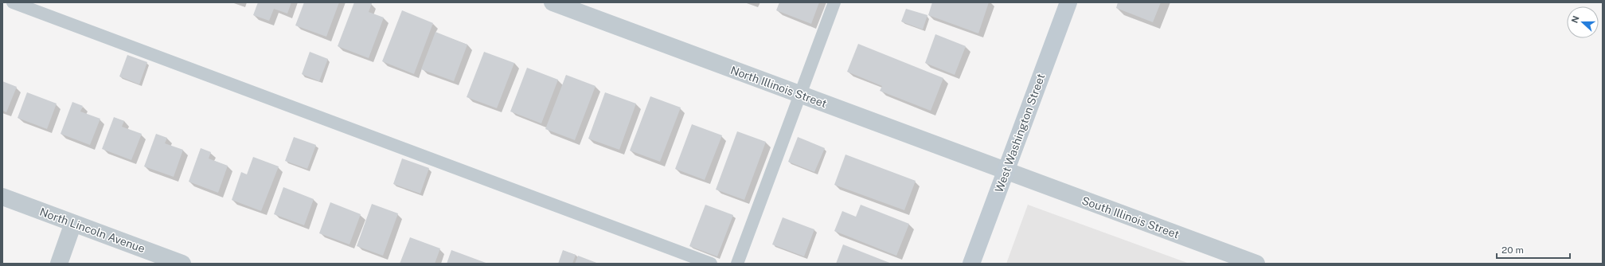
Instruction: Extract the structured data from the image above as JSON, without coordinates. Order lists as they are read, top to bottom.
{
  "streets": {
    "street": [
      "North Illinois Street",
      "West Washington Street",
      "South Illinois Street",
      "North Lincoln Avenue"
    ]
  },
  "crossings": [
    ["North Illinois Street", "West Washington Street"],
    ["North Illinois Street", "South Illinois Street"],
    ["West Washington Street", "South Illinois Street"]
  ],
  "scale_bar": "20 m",
  "north": "left"
}
